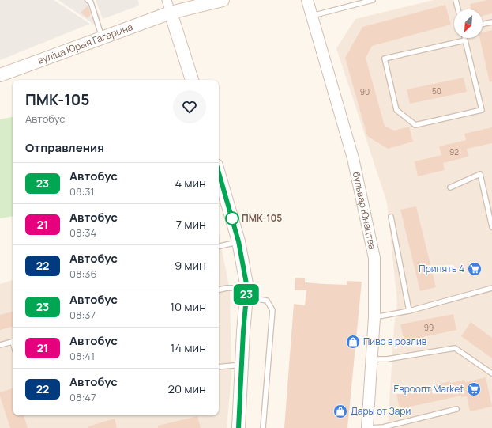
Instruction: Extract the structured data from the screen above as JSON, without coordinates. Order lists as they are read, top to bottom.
{
  "streets": {
    "main road": ["вуліца Юрыя Гагарына"],
    "street": ["бульвар Юнацтва"]
  },
  "places": {
    "other": ["ПМК-105"],
    "supermarket": ["Припять 4", "Евроопт Market"],
    "shop": ["Пиво в розлив", "Дары от Зари"]
  },
  "lines": ["bus line 23"],
  "house_numbers": [
    "50",
    "90",
    "92",
    "99"
  ],
  "north": "bottom left",
  "page": {
    "on_map": "23",
    "heading": [
      ["ПМК-105", "Автобус"],
      "Отправления"
    ],
    "list": [
      {
        "mark": "23",
        "name": "Автобус",
        "note": "08:31",
        "value": "4 мин"
      },
      {
        "mark": "21",
        "name": "Автобус",
        "note": "08:34",
        "value": "7 мин"
      },
      {
        "mark": "22",
        "name": "Автобус",
        "note": "08:36",
        "value": "9 мин"
      },
      {
        "mark": "23",
        "name": "Автобус",
        "note": "08:37",
        "value": "10 мин"
      },
      {
        "mark": "21",
        "name": "Автобус",
        "note": "08:41",
        "value": "14 мин"
      },
      {
        "mark": "22",
        "name": "Автобус",
        "note": "08:47",
        "value": "20 мин"
      }
    ]
  }
}
